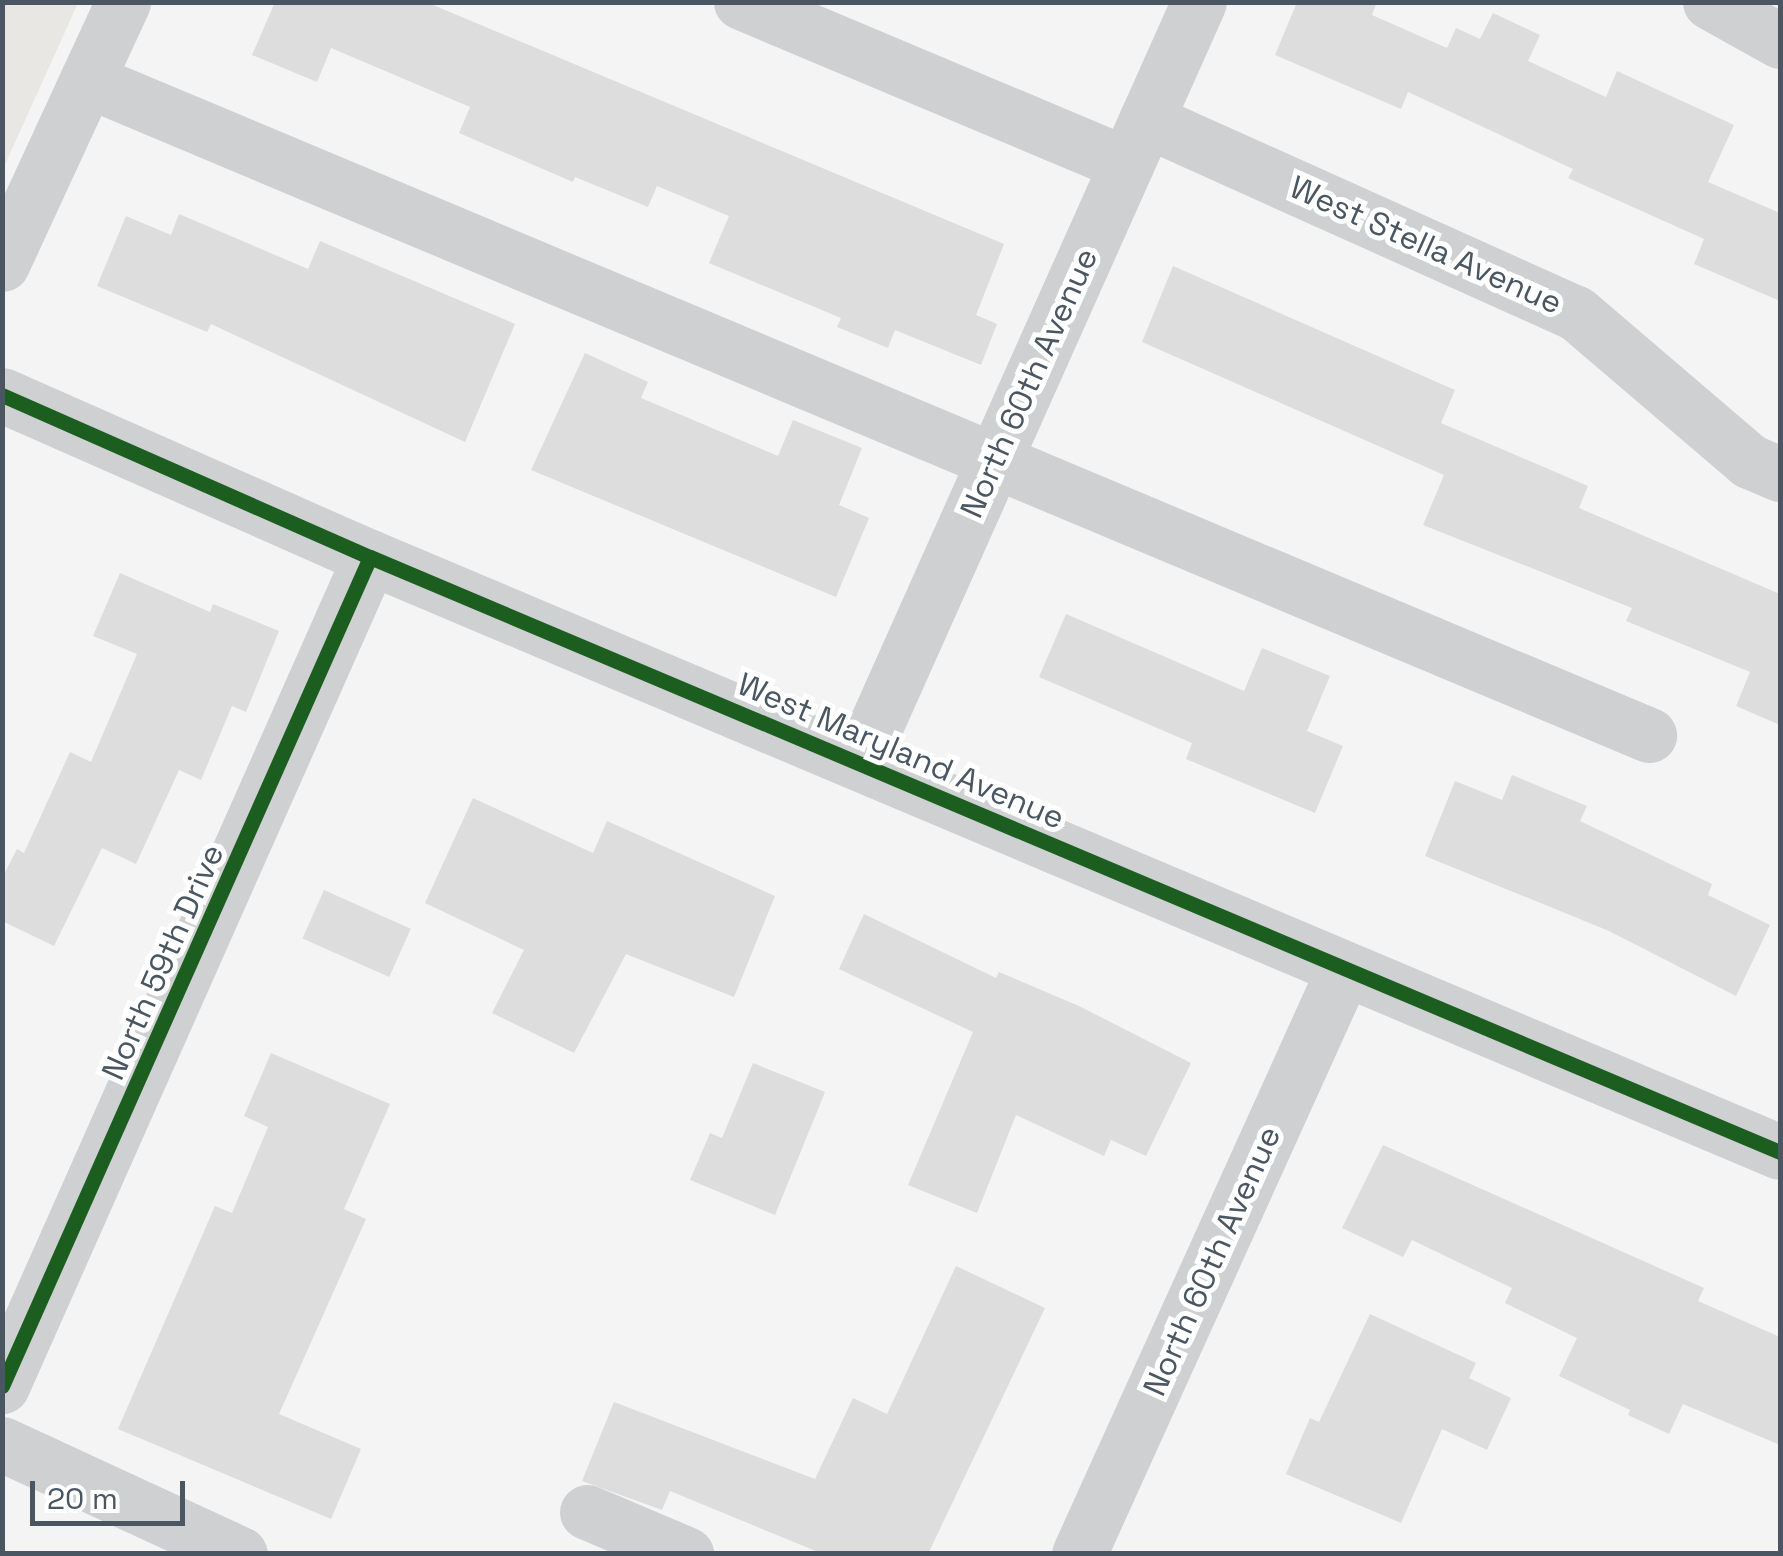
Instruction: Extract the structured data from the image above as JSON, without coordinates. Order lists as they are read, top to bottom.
{
  "streets": {
    "street": [
      "West Stella Avenue",
      "North 60th Avenue",
      "West Maryland Avenue",
      "North 59th Drive"
    ]
  },
  "crossings": [
    ["West Stella Avenue", "North 60th Avenue"],
    ["North 60th Avenue", "West Maryland Avenue"],
    ["West Maryland Avenue", "North 59th Drive"]
  ],
  "scale_bar": "20 m"
}
